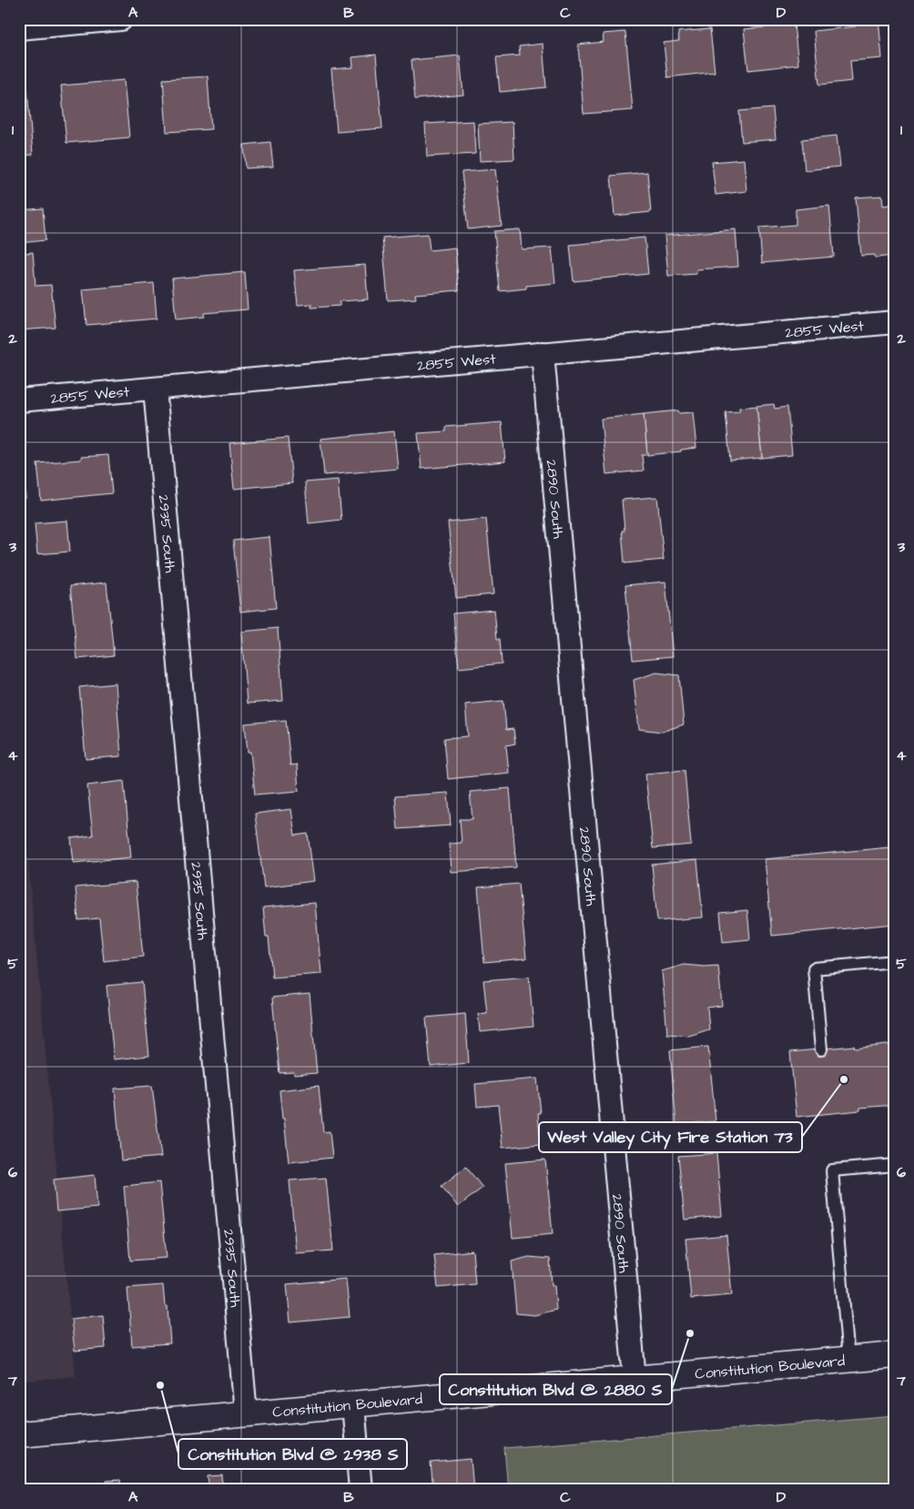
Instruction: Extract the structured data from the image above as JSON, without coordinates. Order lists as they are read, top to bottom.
{
  "streets": {
    "street": [
      "2855 West",
      "2890 South",
      "2935 South",
      "Constitution Boulevard"
    ]
  },
  "crossings": [
    ["2855 West", "2890 South"],
    ["2855 West", "2935 South"],
    ["2890 South", "Constitution Boulevard"],
    ["2935 South", "Constitution Boulevard"]
  ],
  "places": ["West Valley City Fire Station 73", "Constitution Blvd @ 2880 S", "Constitution Blvd @ 2938 S"],
  "grid": {
    "columns": [
      "A",
      "B",
      "C",
      "D"
    ],
    "rows": [
      "1",
      "2",
      "3",
      "4",
      "5",
      "6",
      "7"
    ]
  }
}
